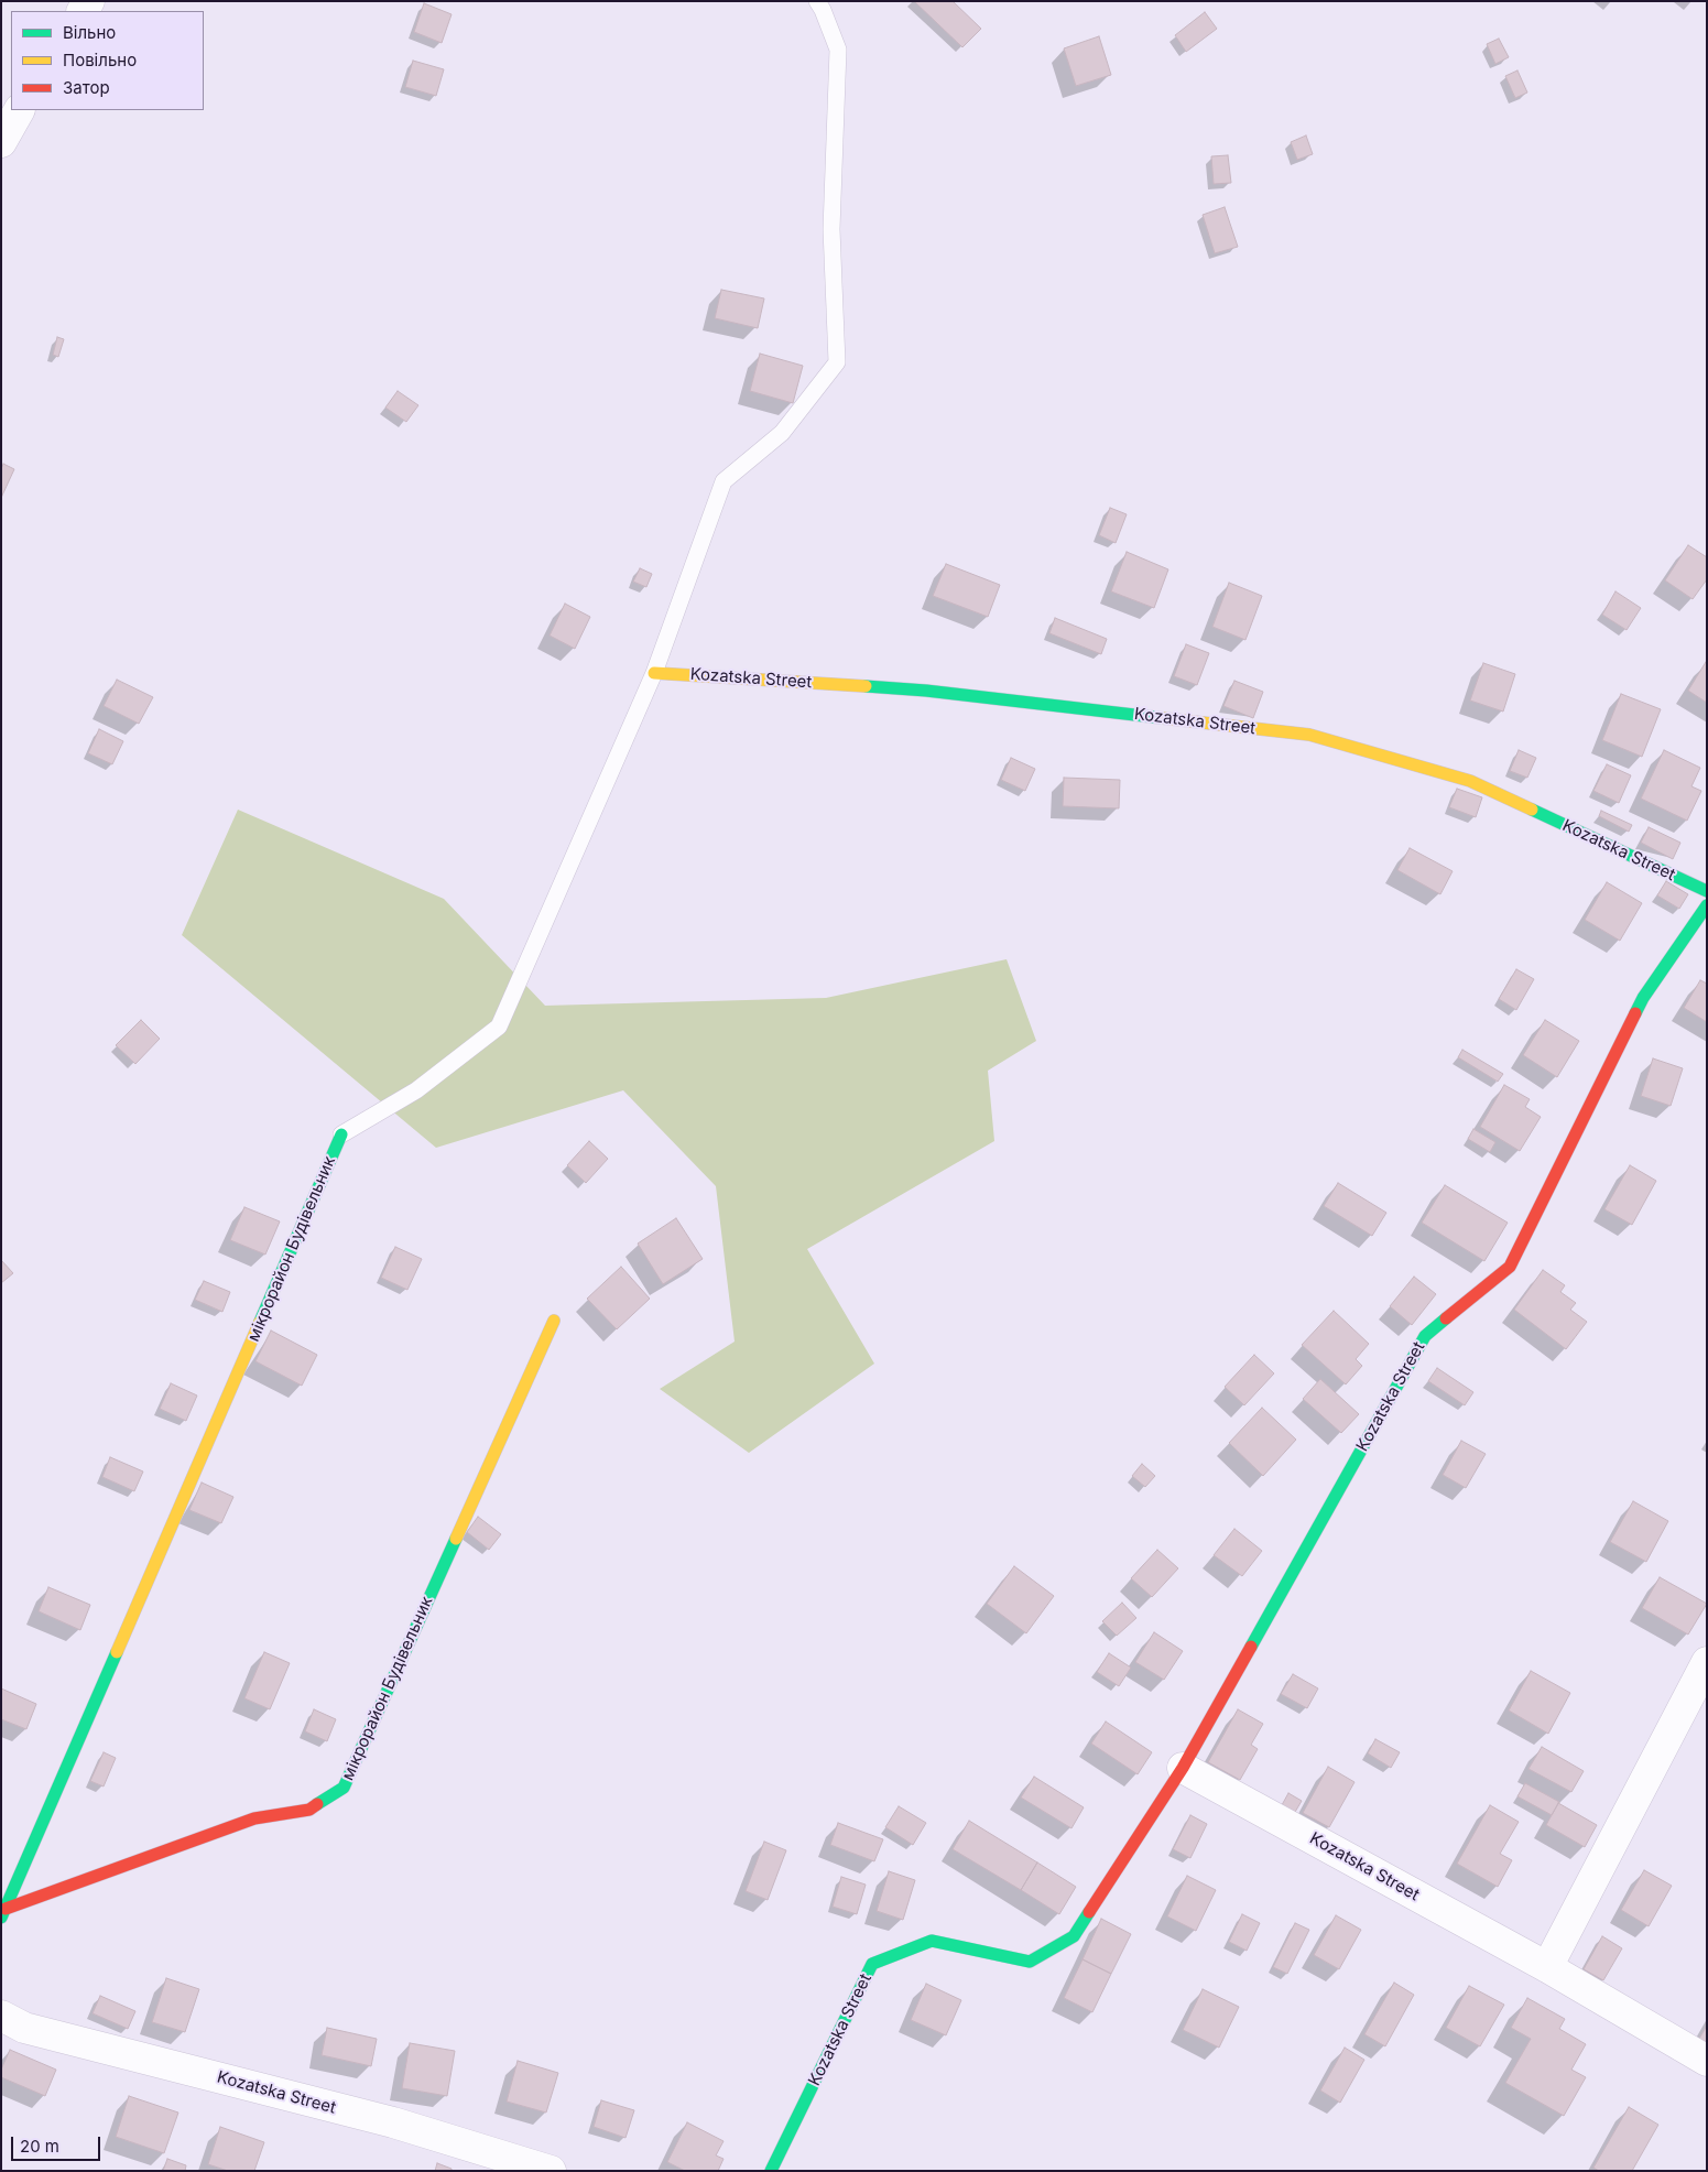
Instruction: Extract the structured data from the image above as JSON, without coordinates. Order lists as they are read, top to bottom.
{
  "streets": {
    "street": ["Kozatska Street", "мікрорайон Будівельник"]
  },
  "legend": ["Вільно", "Повільно", "Затор"],
  "scale_bar": "20 m"
}
